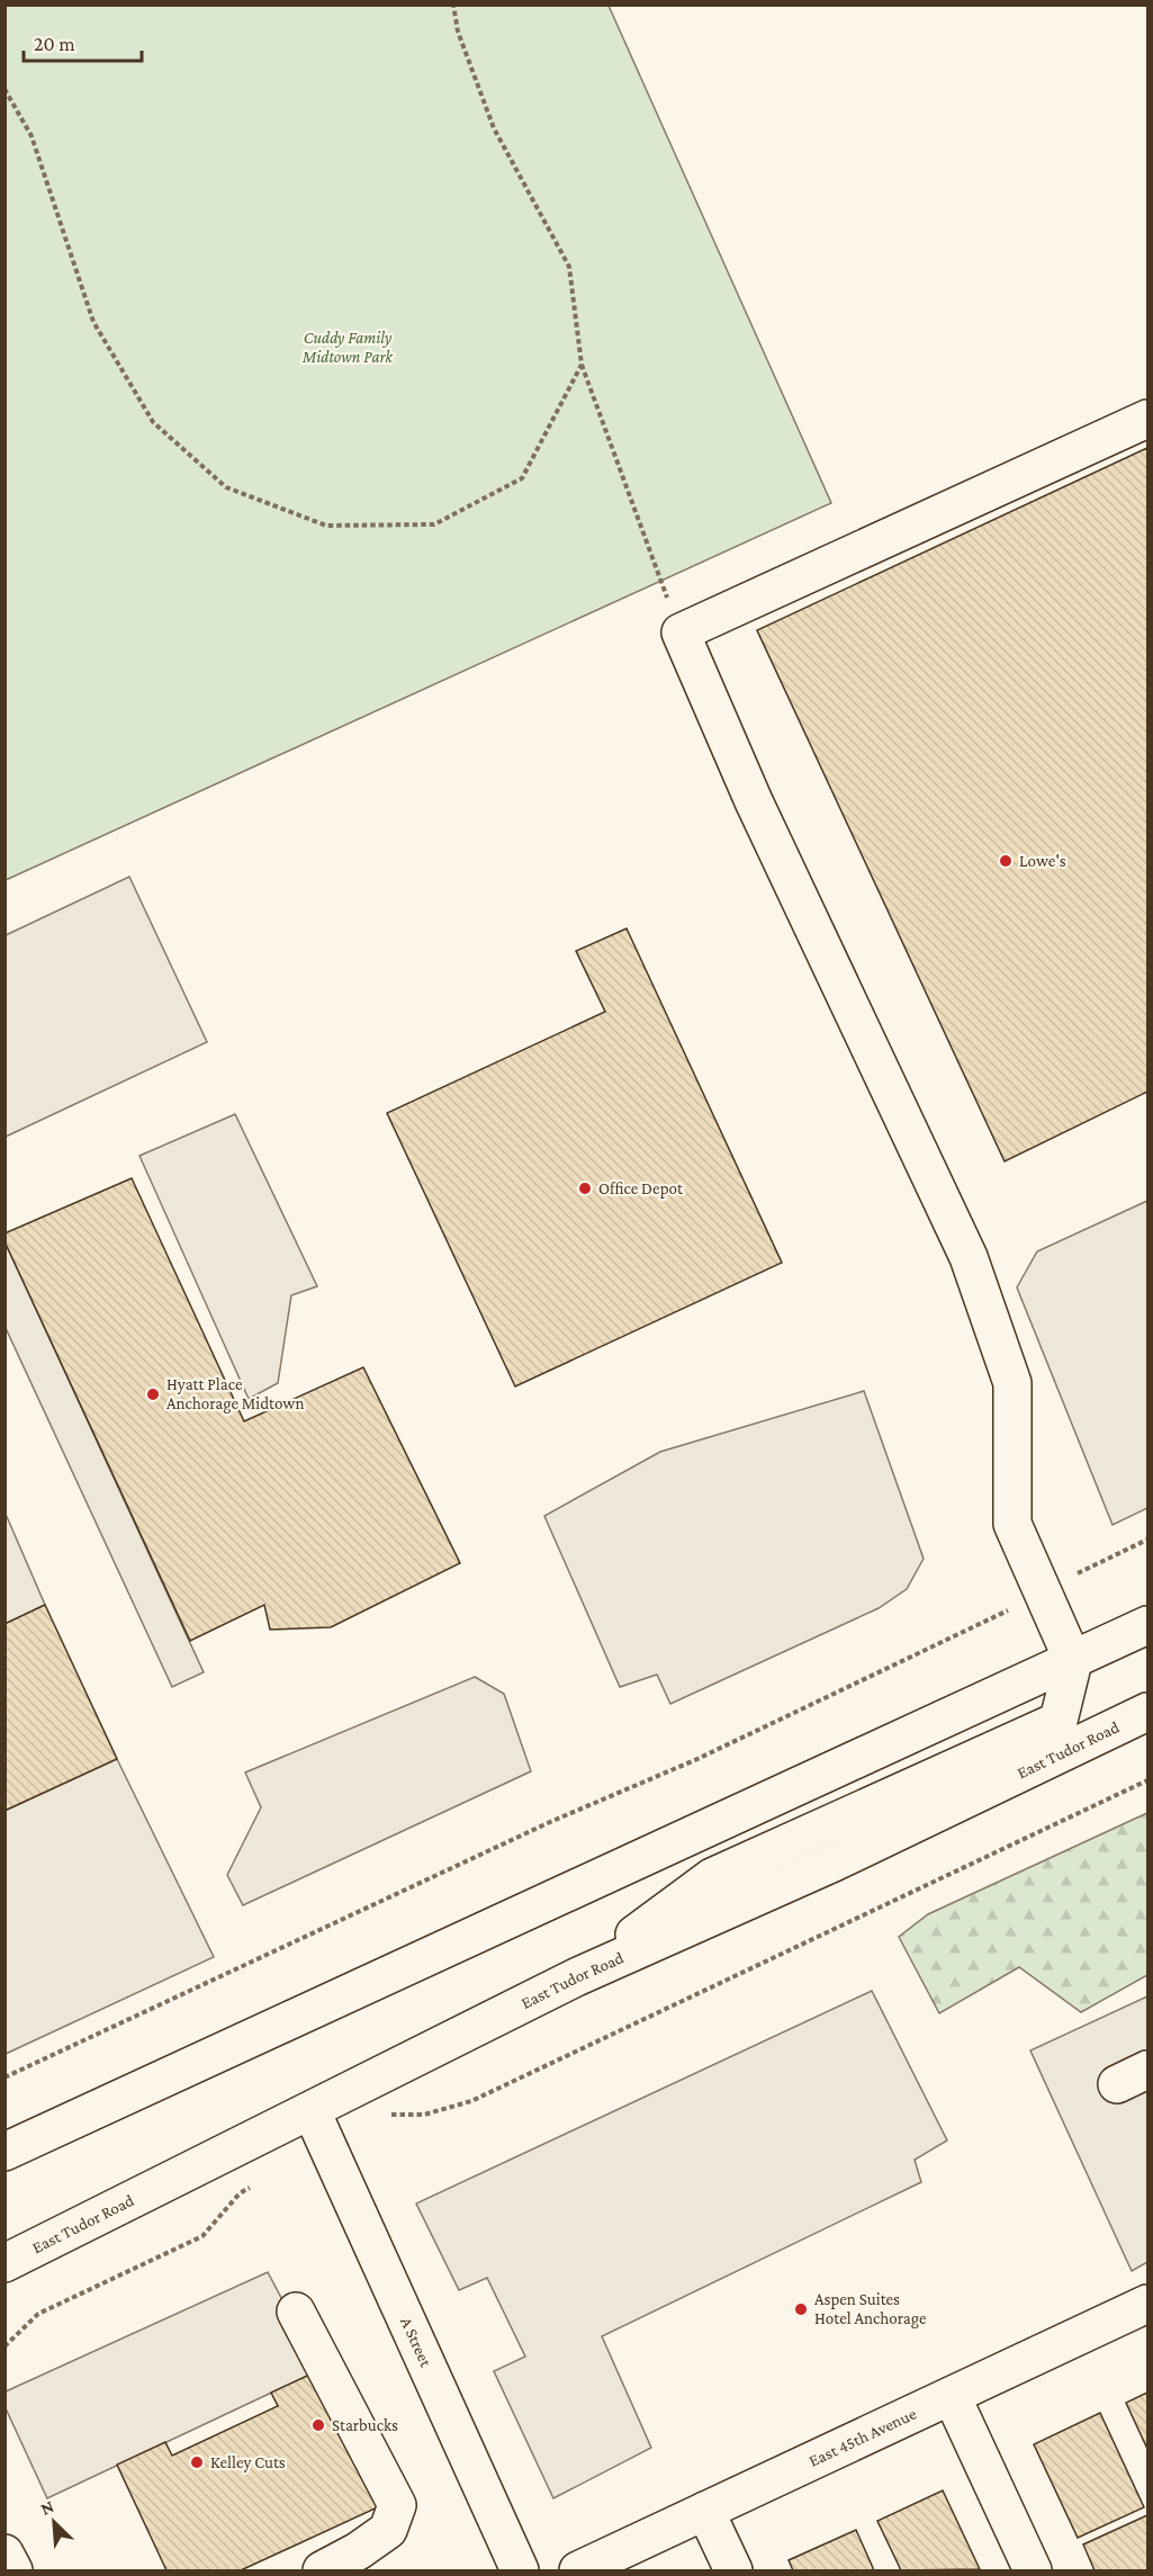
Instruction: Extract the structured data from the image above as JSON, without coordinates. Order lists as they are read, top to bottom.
{
  "streets": {
    "main road": ["East Tudor Road", "A Street", "East 45th Avenue"]
  },
  "crossings": [
    ["East Tudor Road", "A Street"]
  ],
  "parks": ["Cuddy Family Midtown Park"],
  "places": [
    "Lowe's",
    "Office Depot",
    "Hyatt Place Anchorage Midtown",
    "Aspen Suites Hotel Anchorage",
    "Starbucks",
    "Kelley Cuts"
  ],
  "scale_bar": "20 m",
  "north": "top left"
}
